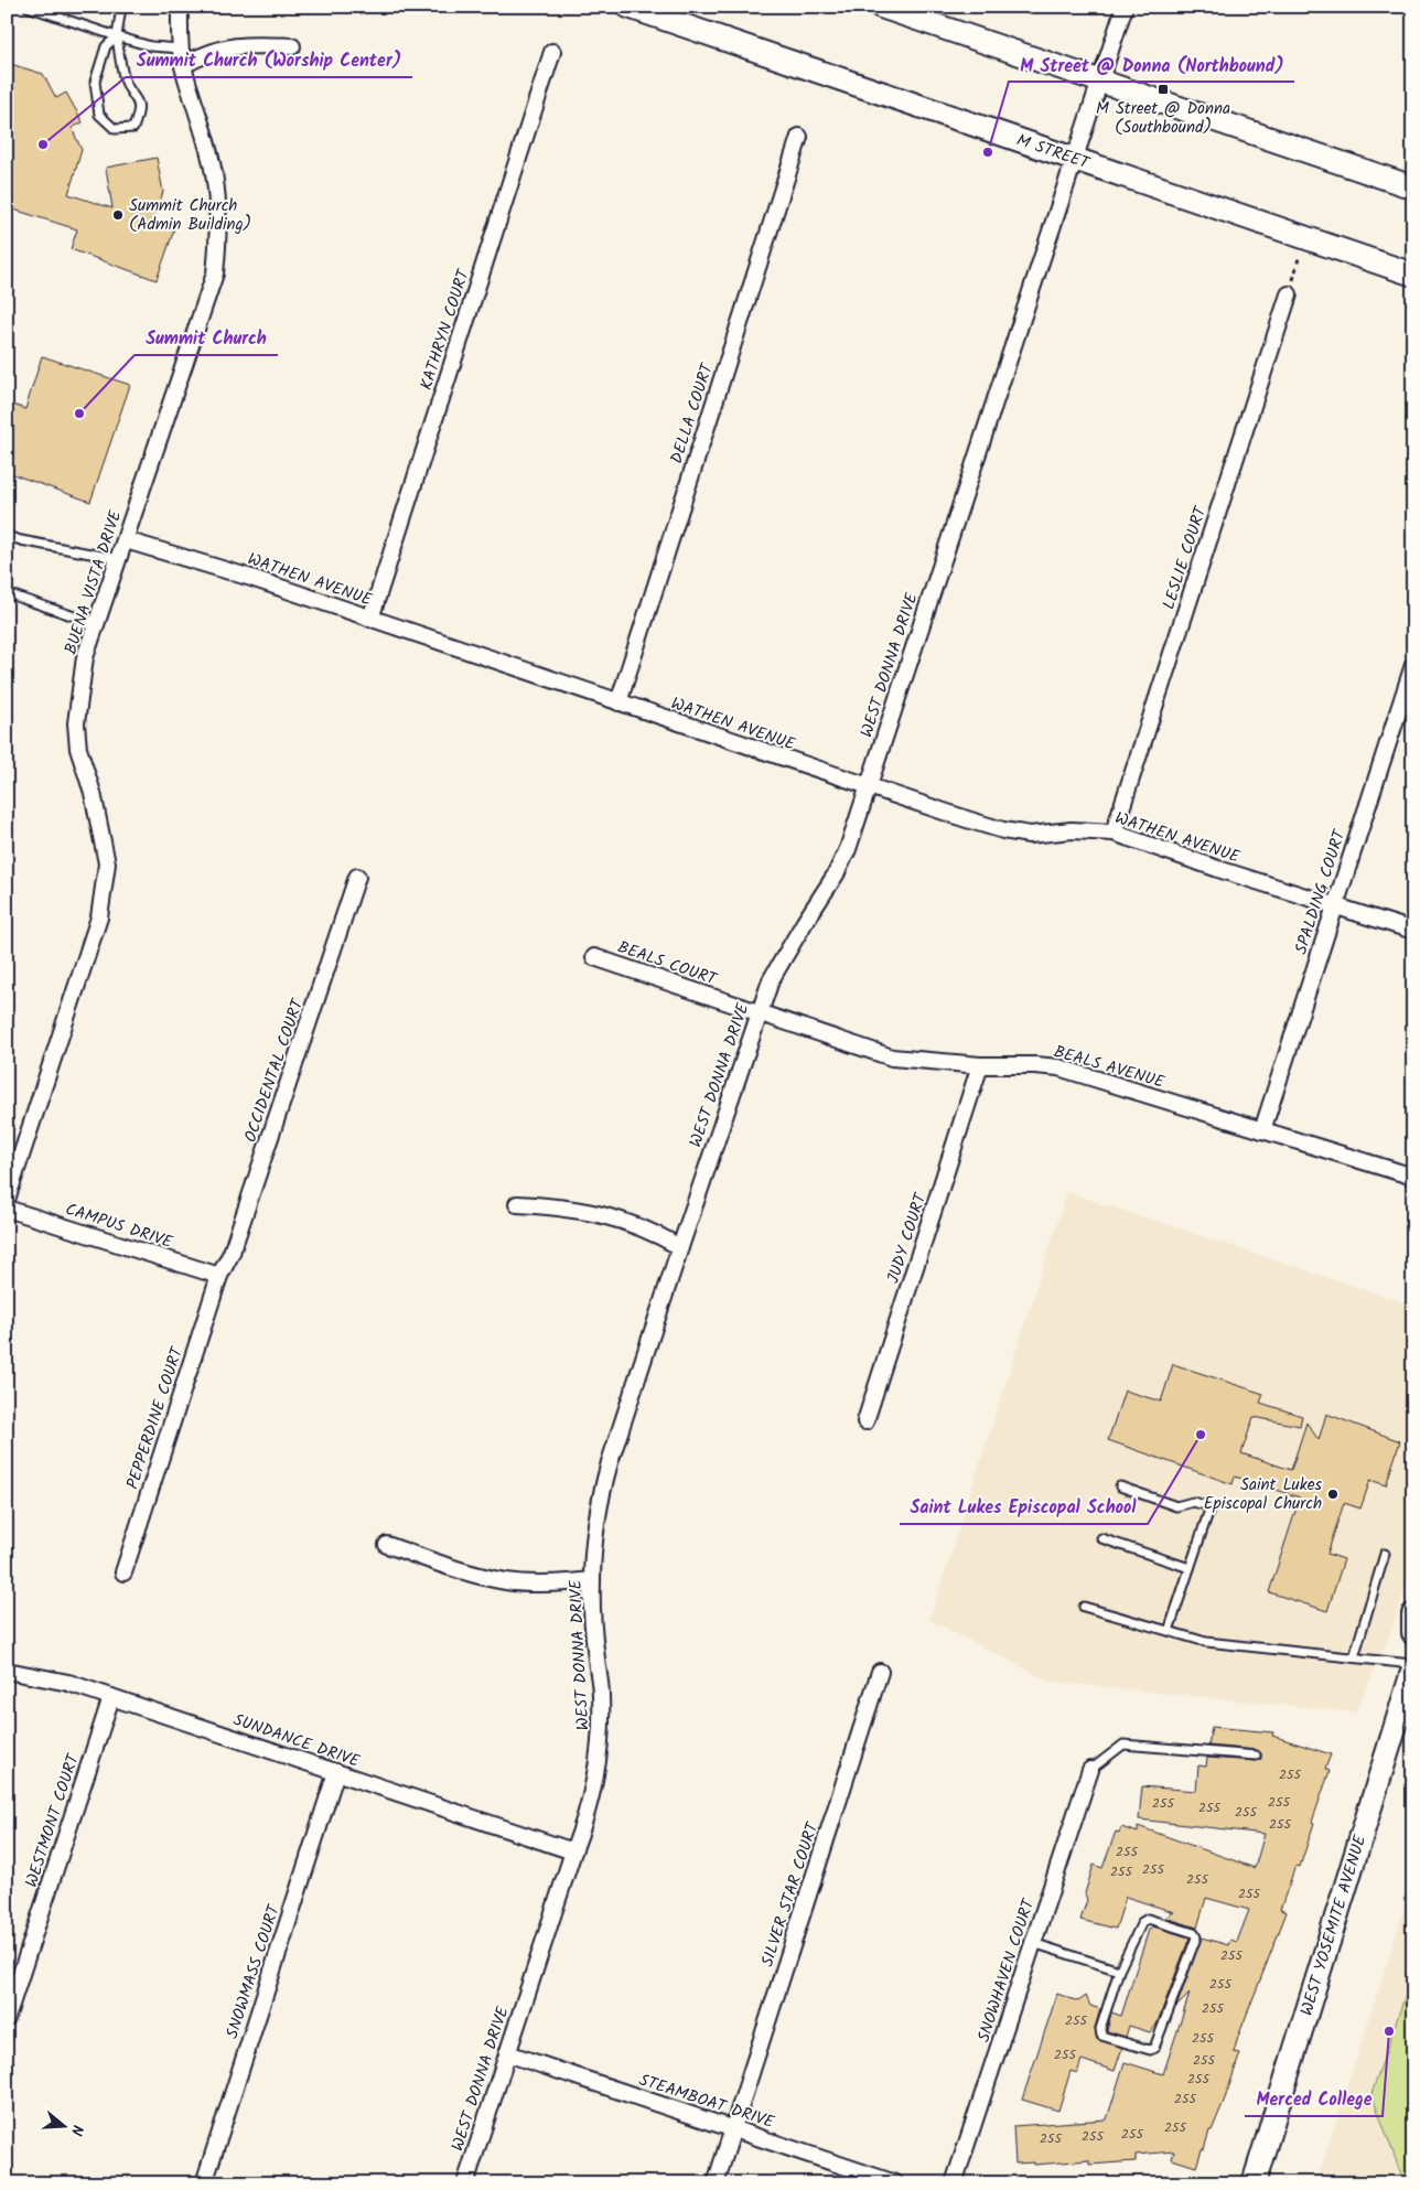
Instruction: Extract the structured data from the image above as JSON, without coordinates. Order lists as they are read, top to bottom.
{
  "streets": {
    "street": [
      "M STREET",
      "KATHRYN COURT",
      "DELLA COURT",
      "LESLIE COURT",
      "WATHEN AVENUE",
      "BUENA VISTA DRIVE",
      "WEST DONNA DRIVE",
      "SPALDING COURT",
      "BEALS COURT",
      "BEALS AVENUE",
      "OCCIDENTAL COURT",
      "CAMPUS DRIVE",
      "JUDY COURT",
      "PEPPERDINE COURT",
      "SUNDANCE DRIVE",
      "WESTMONT COURT",
      "SILVER STAR COURT",
      "WEST YOSEMITE AVENUE",
      "SNOWHAVEN COURT",
      "SNOWMASS COURT",
      "STEAMBOAT DRIVE"
    ]
  },
  "crossings": [
    ["M STREET", "WEST DONNA DRIVE"],
    ["KATHRYN COURT", "WATHEN AVENUE"],
    ["DELLA COURT", "WATHEN AVENUE"],
    ["LESLIE COURT", "WATHEN AVENUE"],
    ["WATHEN AVENUE", "BUENA VISTA DRIVE"],
    ["WATHEN AVENUE", "WEST DONNA DRIVE"],
    ["WATHEN AVENUE", "SPALDING COURT"],
    ["WEST DONNA DRIVE", "BEALS COURT"],
    ["WEST DONNA DRIVE", "BEALS AVENUE"],
    ["WEST DONNA DRIVE", "SUNDANCE DRIVE"],
    ["WEST DONNA DRIVE", "STEAMBOAT DRIVE"],
    ["SPALDING COURT", "BEALS AVENUE"],
    ["BEALS COURT", "BEALS AVENUE"],
    ["BEALS AVENUE", "JUDY COURT"],
    ["OCCIDENTAL COURT", "CAMPUS DRIVE"],
    ["OCCIDENTAL COURT", "PEPPERDINE COURT"],
    ["CAMPUS DRIVE", "PEPPERDINE COURT"],
    ["SUNDANCE DRIVE", "WESTMONT COURT"],
    ["SUNDANCE DRIVE", "SNOWMASS COURT"],
    ["SILVER STAR COURT", "STEAMBOAT DRIVE"]
  ],
  "places": {
    "transit": ["M Street @ Donna (Southbound)"],
    "other": [
      "Summit Church (Worship Center)",
      "M Street @ Donna (Northbound)",
      "Summit Church (Admin Building)",
      "Summit Church",
      "Saint Lukes Episcopal School",
      "Saint Lukes Episcopal Church",
      "Merced College"
    ]
  },
  "house_numbers": [
    "255",
    "255",
    "255",
    "255",
    "255",
    "255",
    "255",
    "255",
    "255",
    "255",
    "255",
    "255",
    "255",
    "255",
    "255",
    "255",
    "255",
    "255",
    "255",
    "255",
    "255",
    "255",
    "255",
    "255"
  ],
  "north": "right"
}
